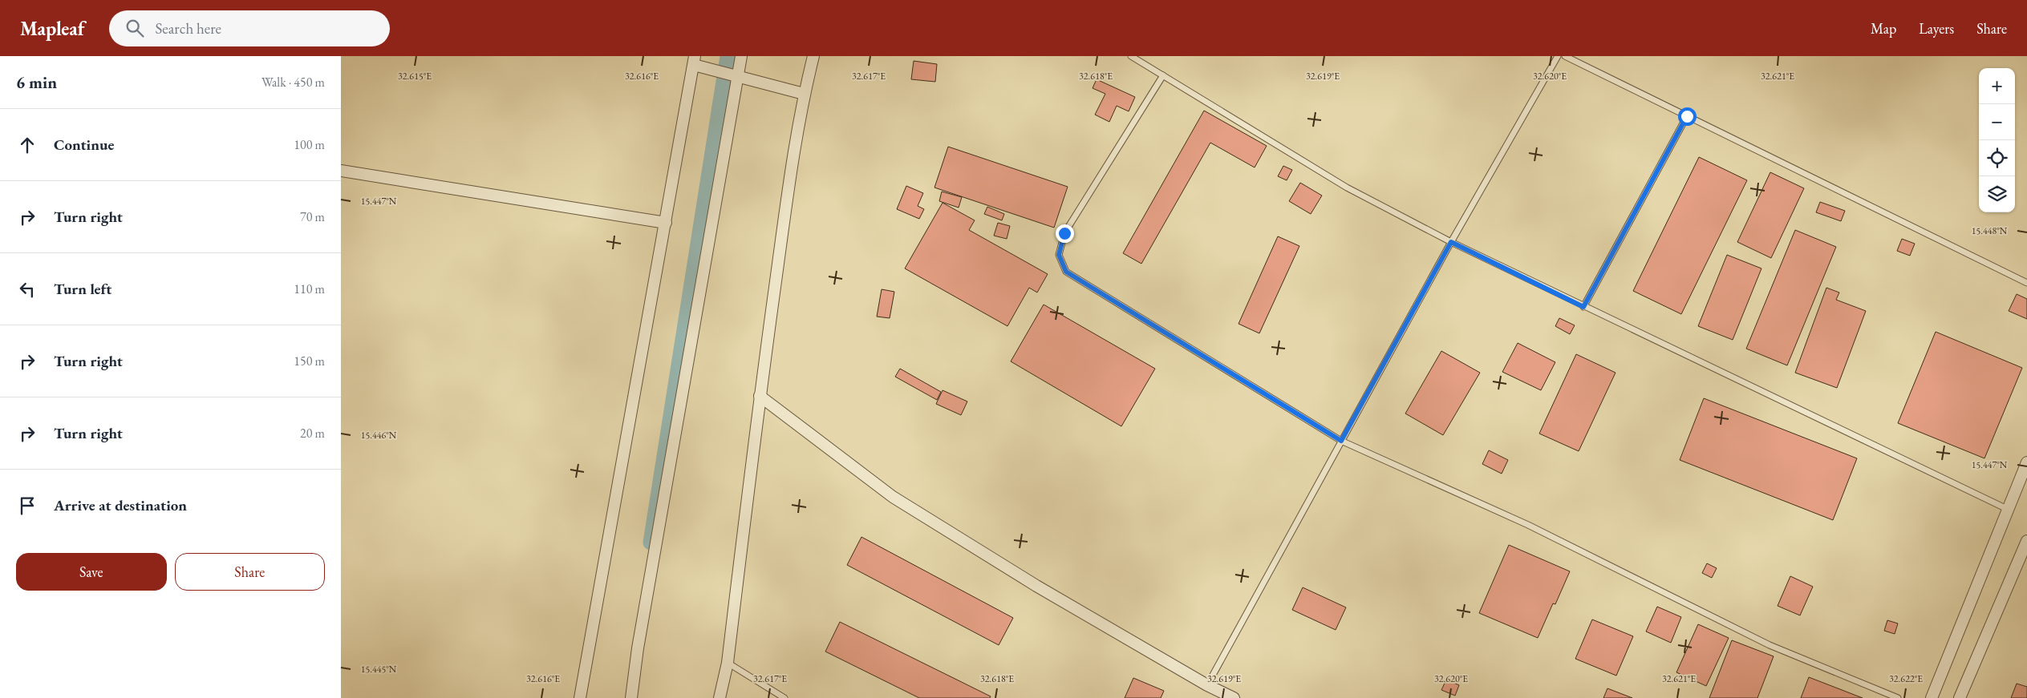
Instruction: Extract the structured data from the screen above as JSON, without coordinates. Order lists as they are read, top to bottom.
{
  "page": {
    "header": "Mapleaf",
    "search": "Search here",
    "nav": ["Map", "Layers", "Share"],
    "heading": ["6 min", "Walk · 450 m"],
    "map_buttons": ["+", "−"],
    "list": [
      ["Continue", "100 m"],
      ["Turn right", "70 m"],
      ["Turn left", "110 m"],
      ["Turn right", "150 m"],
      ["Turn right", "20 m"],
      "Arrive at destination"
    ],
    "buttons": ["Save", "Share"]
  },
  "coordinates": [
    "32.616°E",
    "32.617°E",
    "32.619°E",
    "32.621°E",
    "32.615°E",
    "32.618°E",
    "32.620°E",
    "15.447°N",
    "15.448°N",
    "15.446°N",
    "15.445°N",
    "32.622°E"
  ]
}
